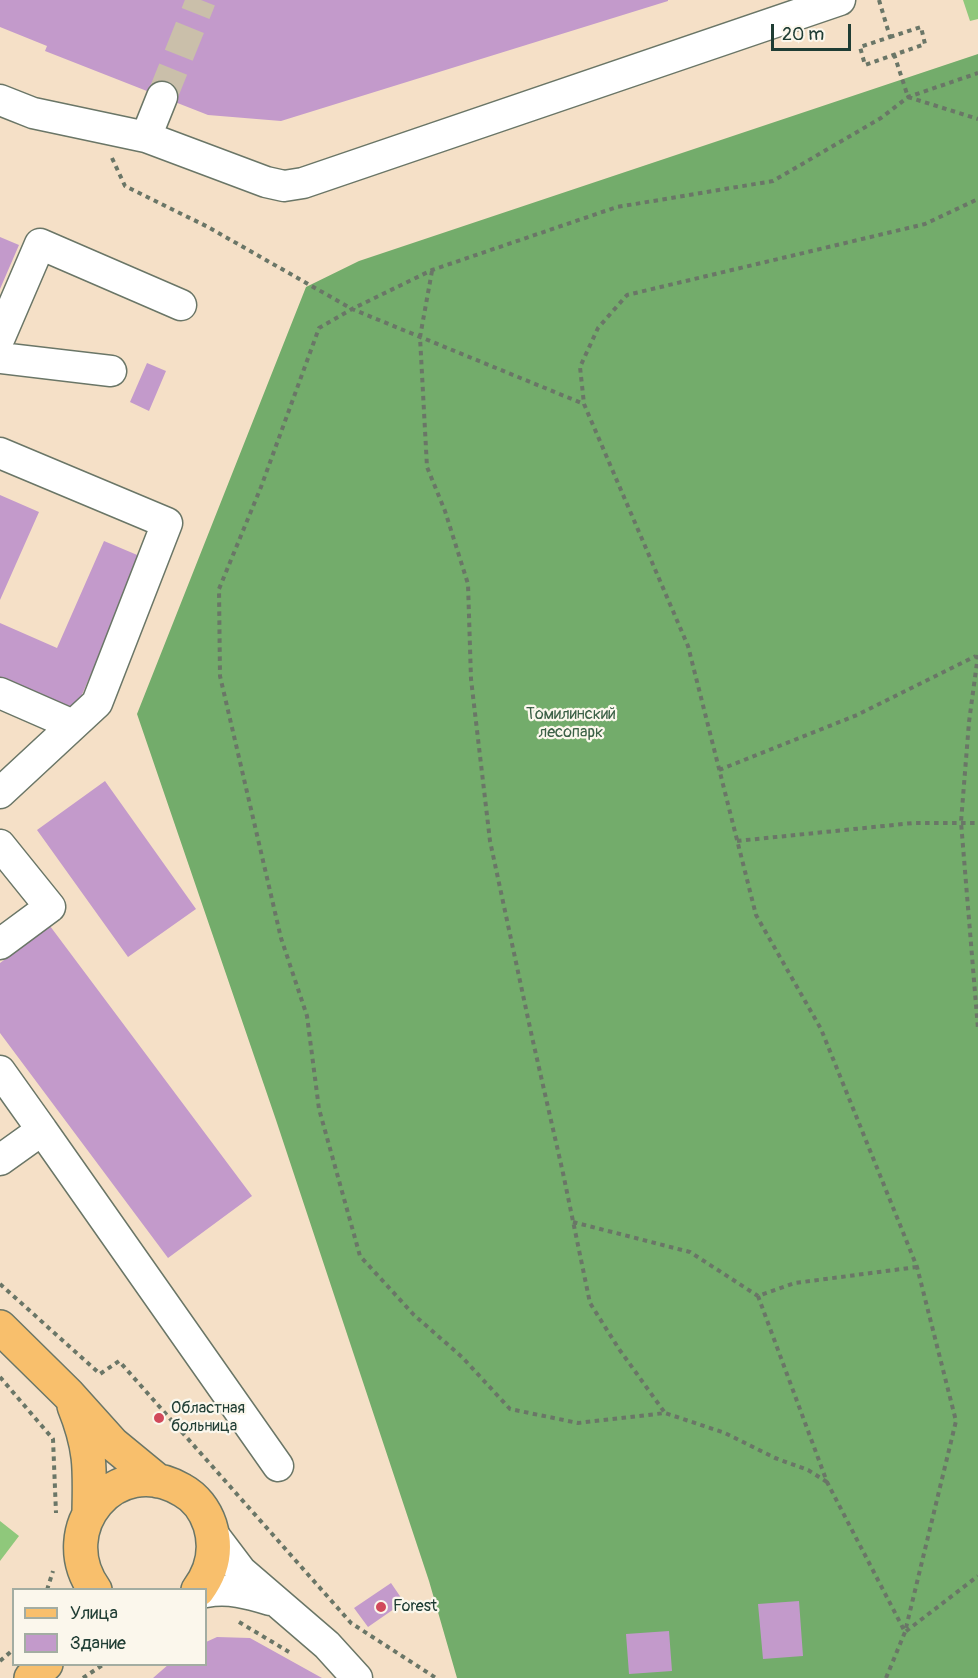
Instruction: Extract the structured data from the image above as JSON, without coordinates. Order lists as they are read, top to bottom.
{
  "parks": ["Томилинский лесопарк"],
  "places": ["Областная больница", "Forest"],
  "legend": ["Улица", "Здание"],
  "scale_bar": "20 m"
}
